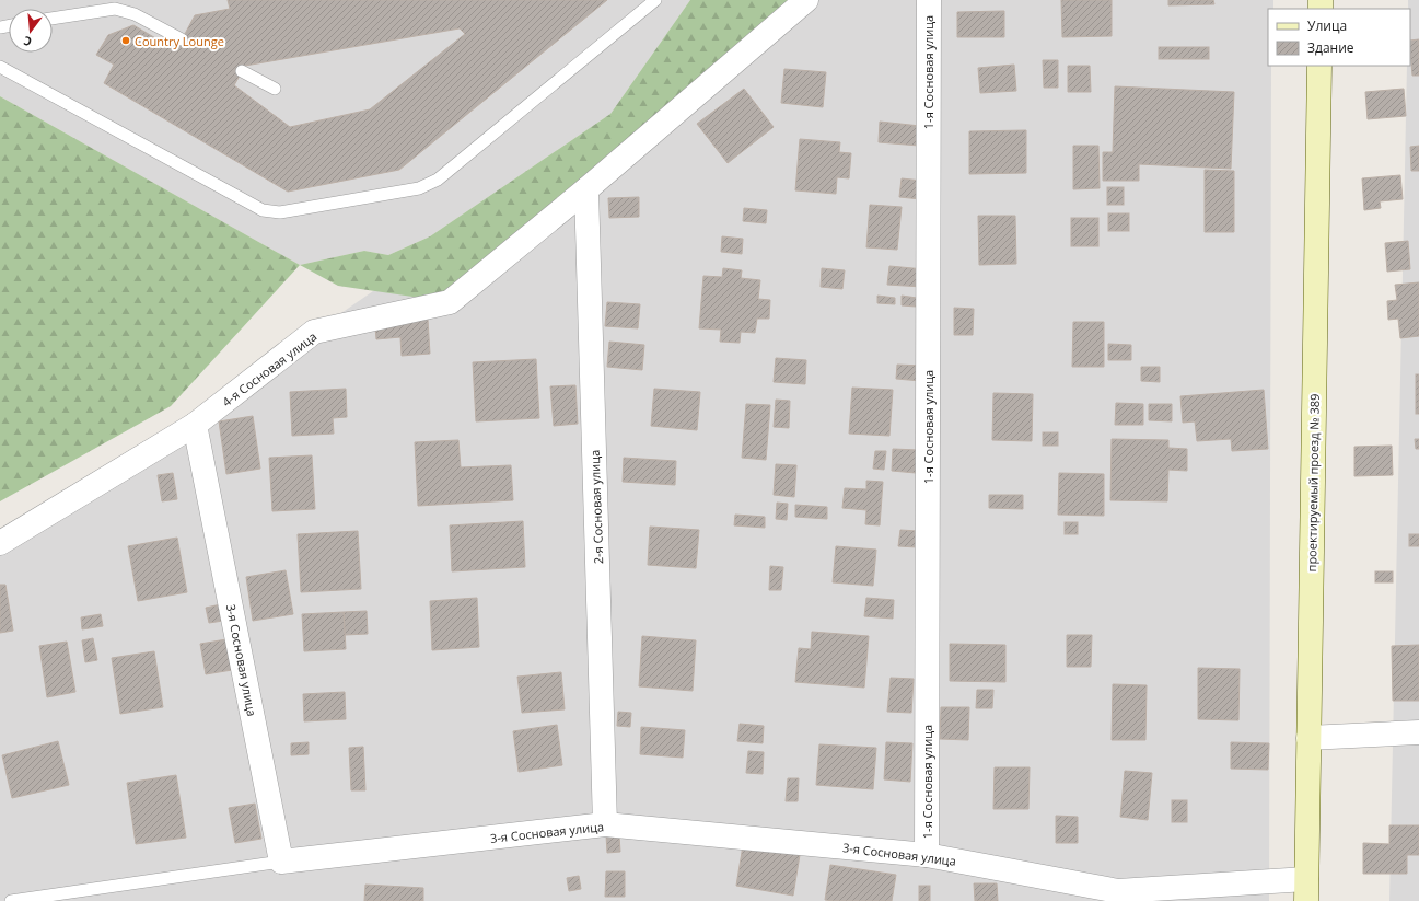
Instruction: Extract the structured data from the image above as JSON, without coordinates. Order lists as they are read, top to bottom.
{
  "streets": {
    "main road": ["проектируемый проезд № 389"],
    "street": [
      "1-я Сосновая улица",
      "4-я Сосновая улица",
      "2-я Сосновая улица",
      "3-я Сосновая улица"
    ]
  },
  "crossings": [
    ["1-я Сосновая улица", "3-я Сосновая улица"],
    ["4-я Сосновая улица", "2-я Сосновая улица"],
    ["4-я Сосновая улица", "3-я Сосновая улица"],
    ["проектируемый проезд № 389", "3-я Сосновая улица"],
    ["2-я Сосновая улица", "3-я Сосновая улица"]
  ],
  "places": ["Country Lounge"],
  "legend": ["Улица", "Здание"],
  "north": "bottom"
}
